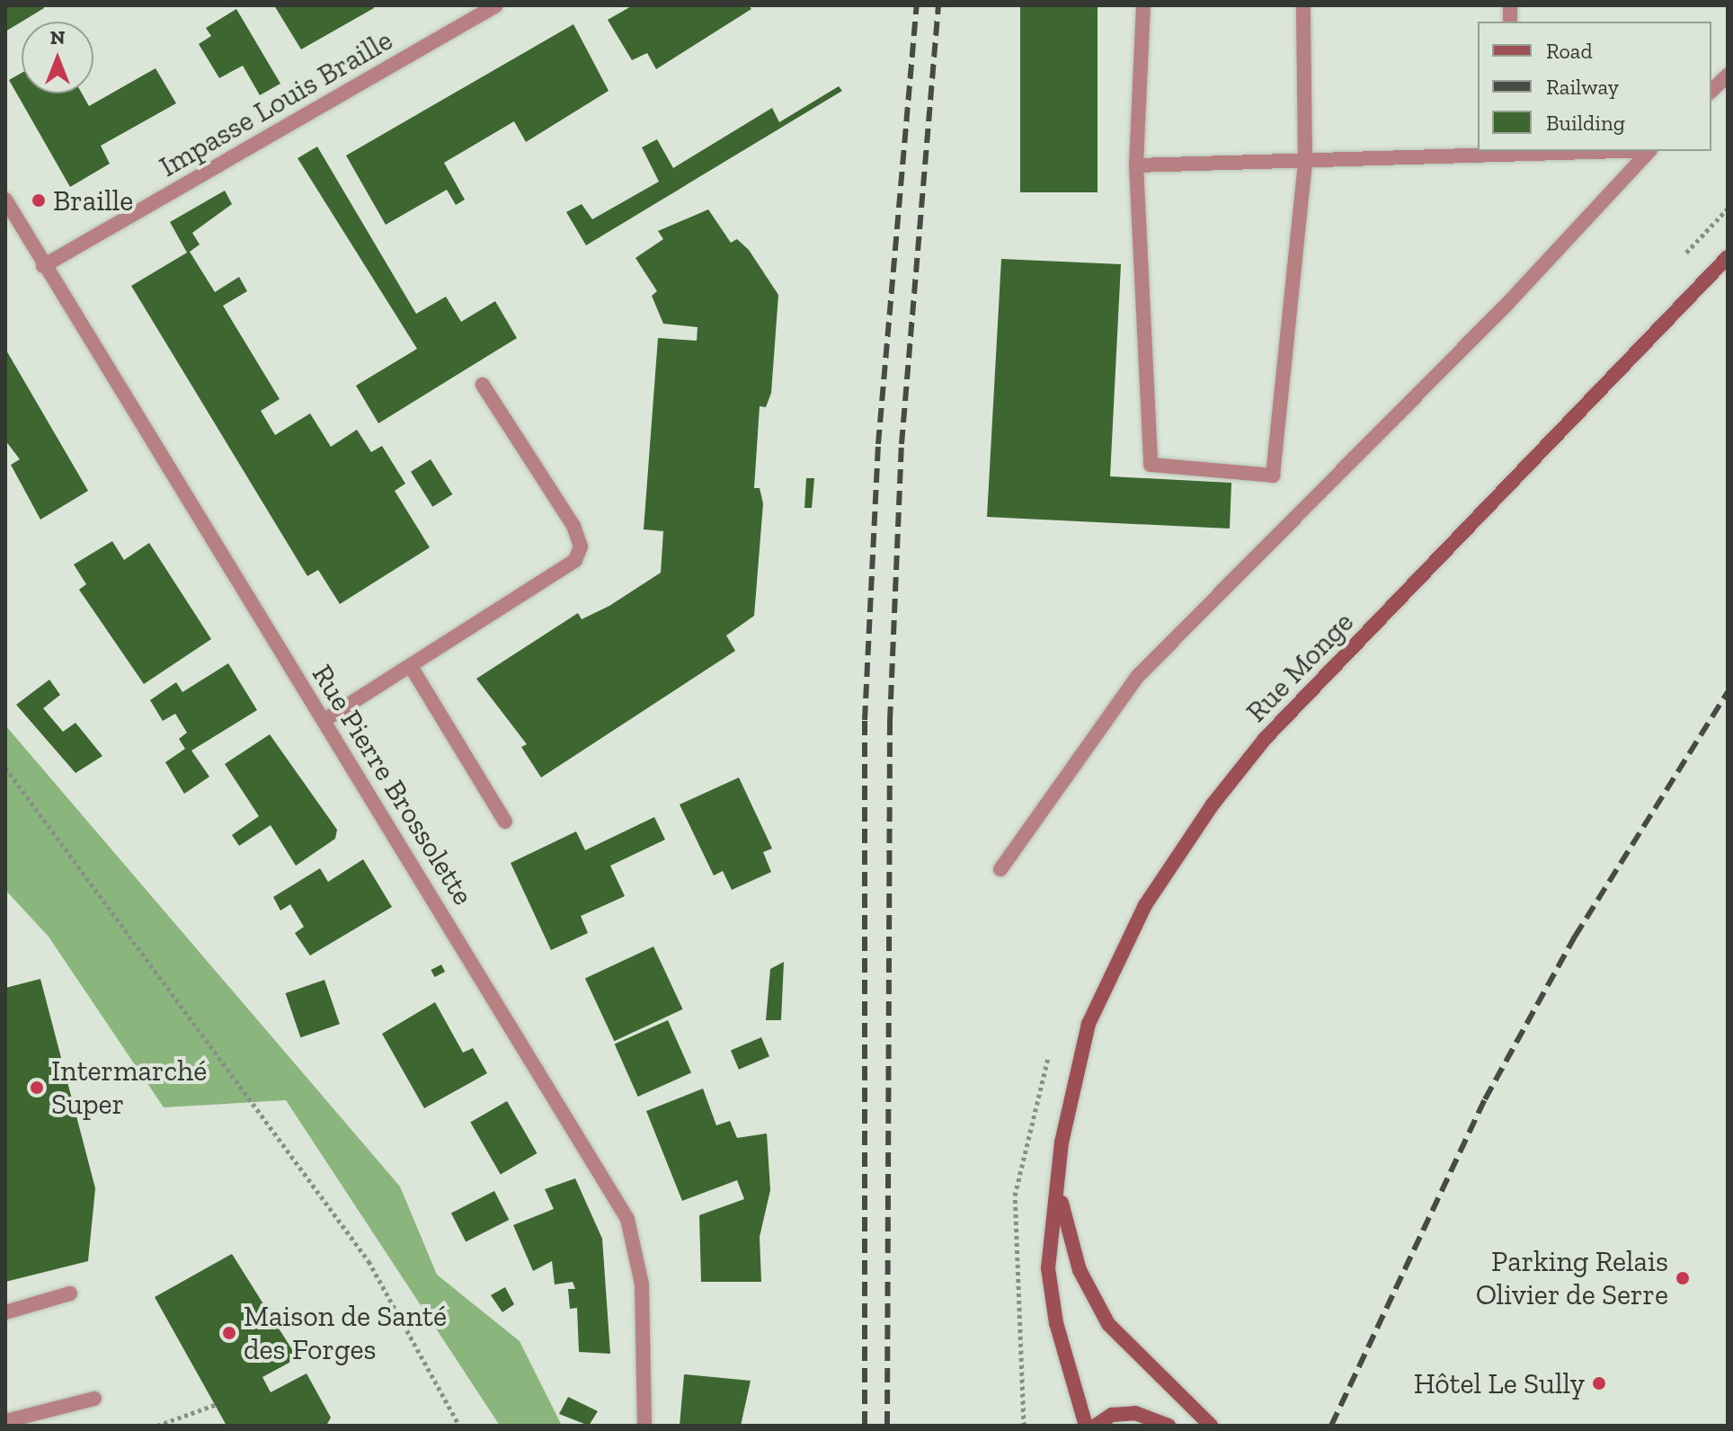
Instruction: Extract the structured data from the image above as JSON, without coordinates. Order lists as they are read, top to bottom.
{
  "streets": {
    "street": ["Impasse Louis Braille", "Rue Monge", "Rue Pierre Brossolette"]
  },
  "crossings": [
    ["Impasse Louis Braille", "Rue Pierre Brossolette"]
  ],
  "places": [
    "Braille",
    "Intermarché Super",
    "Parking Relais Olivier de Serre",
    "Maison de Santé des Forges",
    "Hôtel Le Sully"
  ],
  "legend": ["Road", "Railway", "Building"],
  "north": "top"
}
